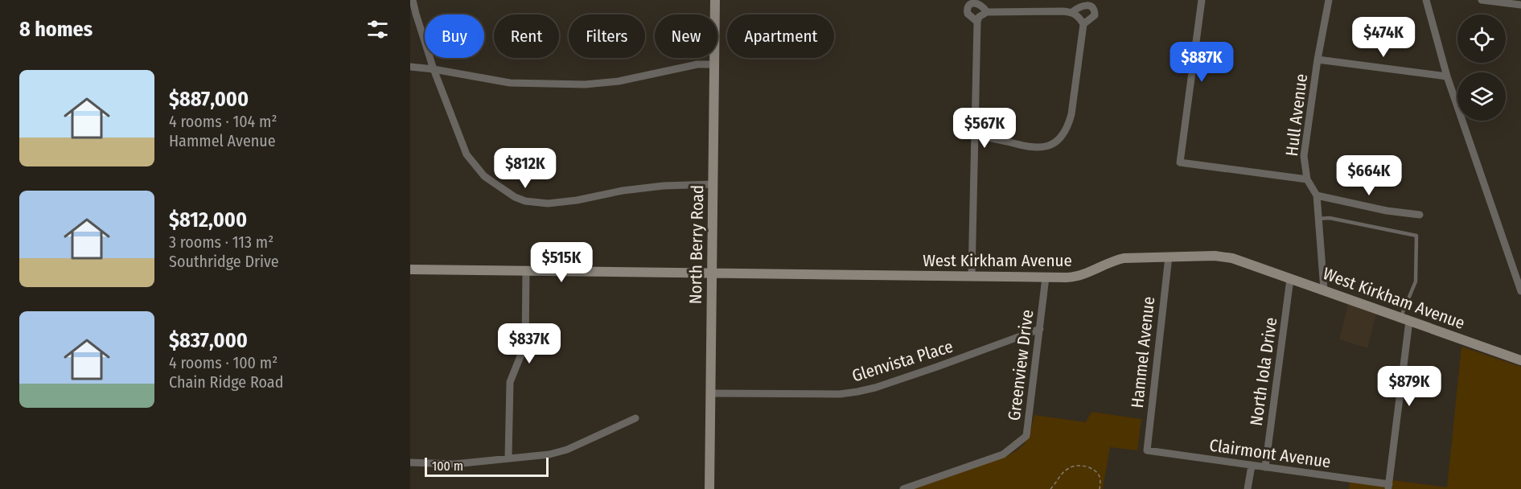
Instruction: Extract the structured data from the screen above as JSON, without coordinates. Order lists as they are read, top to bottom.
{
  "streets": {
    "street": [
      "Hull Avenue",
      "North Berry Road",
      "West Kirkham Avenue",
      "Hammel Avenue",
      "Glenvista Place",
      "Greenview Drive",
      "North Iola Drive",
      "Clairmont Avenue"
    ]
  },
  "crossings": [
    ["Hull Avenue", "West Kirkham Avenue"],
    ["North Berry Road", "West Kirkham Avenue"],
    ["North Berry Road", "Glenvista Place"],
    ["West Kirkham Avenue", "Hammel Avenue"],
    ["West Kirkham Avenue", "Greenview Drive"],
    ["West Kirkham Avenue", "North Iola Drive"],
    ["Hammel Avenue", "Clairmont Avenue"],
    ["Glenvista Place", "Greenview Drive"],
    ["North Iola Drive", "Clairmont Avenue"]
  ],
  "scale_bar": "100 m",
  "page": {
    "heading": "8 homes",
    "chip": [
      "Buy",
      "Rent",
      "Filters",
      "New",
      "Apartment"
    ],
    "price": [
      "$474K",
      "$887K",
      "$567K",
      "$812K",
      "$664K",
      "$515K",
      "$837K",
      "$879K"
    ],
    "list": [
      {
        "name": "$887,000",
        "note": "4 rooms · 104 m² · Hammel Avenue"
      },
      {
        "name": "$812,000",
        "note": "3 rooms · 113 m² · Southridge Drive"
      },
      {
        "name": "$837,000",
        "note": "4 rooms · 100 m² · Chain Ridge Road"
      }
    ],
    "scale": "100 m"
  }
}
